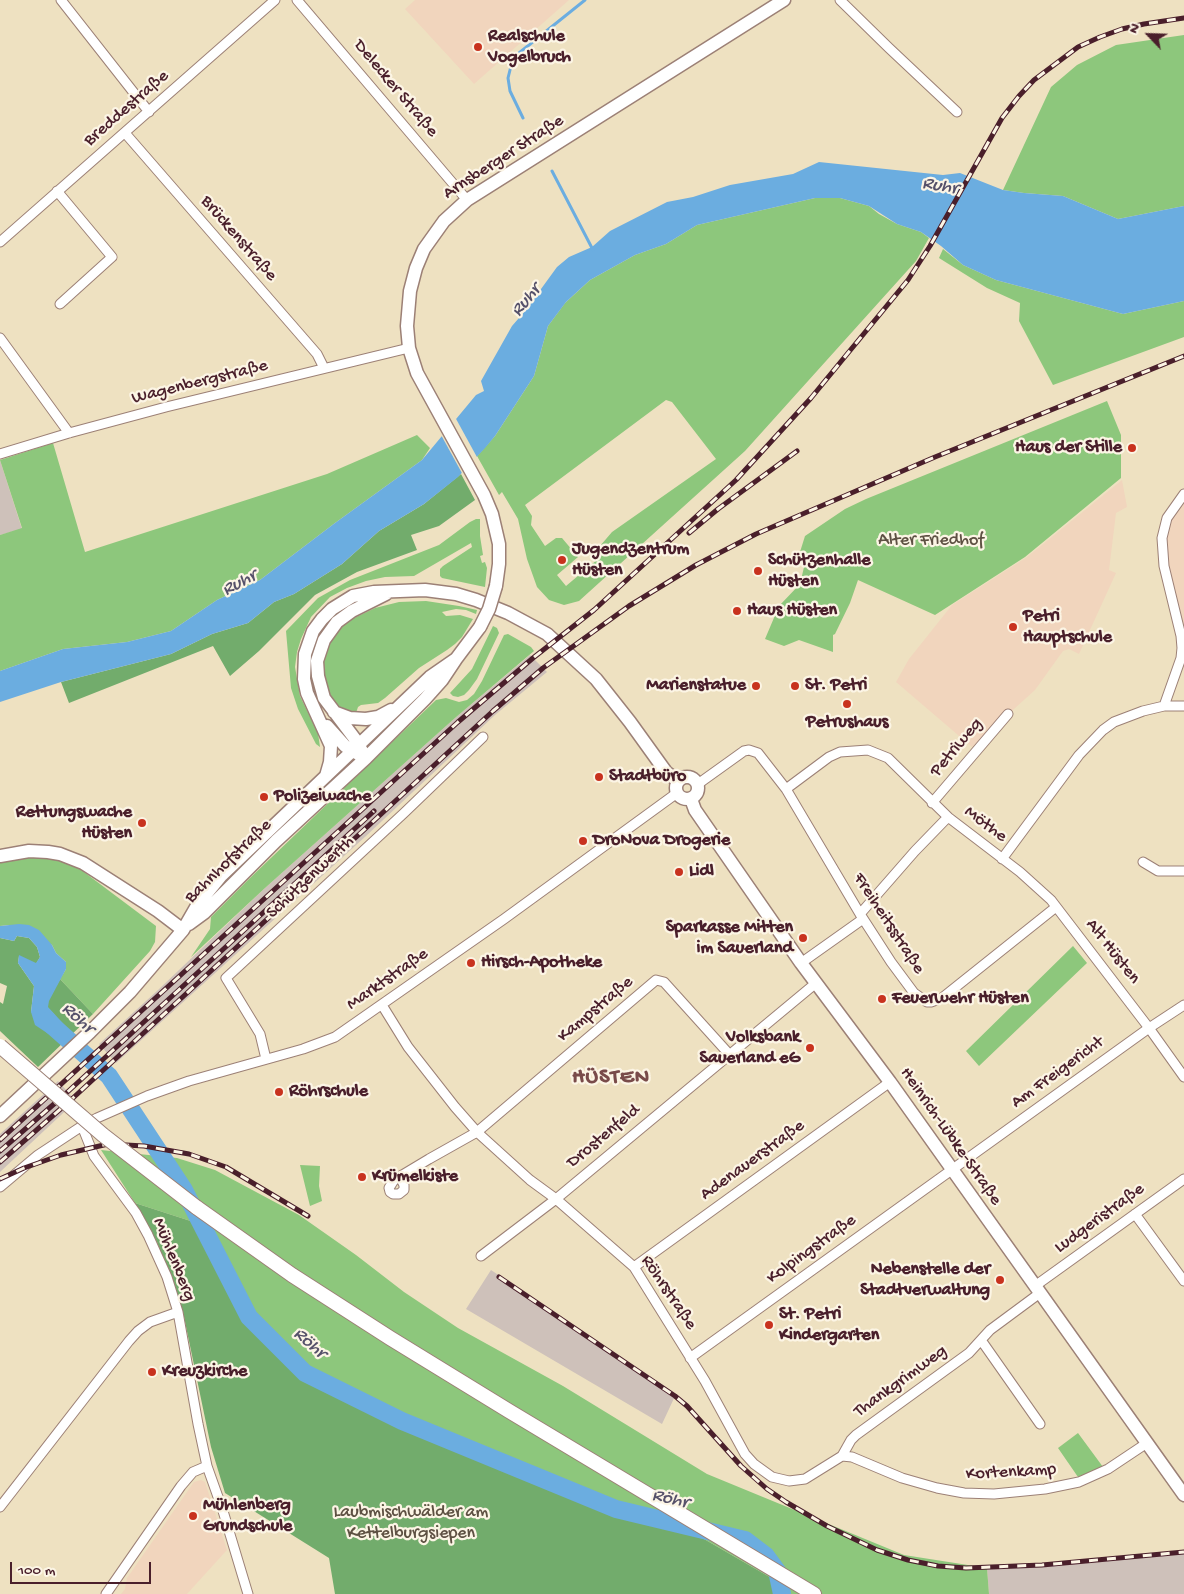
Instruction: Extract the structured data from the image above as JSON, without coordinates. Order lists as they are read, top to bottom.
{
  "streets": {
    "street": [
      "Delecker Straße",
      "Breddestraße",
      "Arnsberger Straße",
      "Brückenstraße",
      "Wagenbergstraße",
      "Petriweg",
      "Möthe",
      "Bahnhofstraße",
      "Schützenwerth",
      "Freiheitsstraße",
      "Alt Hüsten",
      "Marktstraße",
      "Kampstraße",
      "Am Freigericht",
      "Drostenfeld",
      "Heinrich-Lübke-Straße",
      "Adenauerstraße",
      "Ludgeristraße",
      "Kolpingstraße",
      "Mühlenberg",
      "Röhrstraße",
      "Thankgrimweg",
      "Kortenkamp"
    ]
  },
  "crossings": [
    ["Delecker Straße", "Arnsberger Straße"],
    ["Breddestraße", "Brückenstraße"],
    ["Arnsberger Straße", "Wagenbergstraße"],
    ["Arnsberger Straße", "Bahnhofstraße"],
    ["Brückenstraße", "Wagenbergstraße"],
    ["Petriweg", "Möthe"],
    ["Möthe", "Freiheitsstraße"],
    ["Möthe", "Alt Hüsten"],
    ["Schützenwerth", "Marktstraße"],
    ["Freiheitsstraße", "Alt Hüsten"],
    ["Freiheitsstraße", "Marktstraße"],
    ["Freiheitsstraße", "Heinrich-Lübke-Straße"],
    ["Alt Hüsten", "Am Freigericht"],
    ["Marktstraße", "Heinrich-Lübke-Straße"],
    ["Marktstraße", "Mühlenberg"],
    ["Marktstraße", "Röhrstraße"],
    ["Kampstraße", "Drostenfeld"],
    ["Kampstraße", "Röhrstraße"],
    ["Am Freigericht", "Heinrich-Lübke-Straße"],
    ["Am Freigericht", "Kolpingstraße"],
    ["Drostenfeld", "Heinrich-Lübke-Straße"],
    ["Drostenfeld", "Röhrstraße"],
    ["Heinrich-Lübke-Straße", "Adenauerstraße"],
    ["Heinrich-Lübke-Straße", "Ludgeristraße"],
    ["Heinrich-Lübke-Straße", "Kolpingstraße"],
    ["Heinrich-Lübke-Straße", "Thankgrimweg"],
    ["Heinrich-Lübke-Straße", "Kortenkamp"],
    ["Adenauerstraße", "Röhrstraße"],
    ["Ludgeristraße", "Thankgrimweg"],
    ["Kolpingstraße", "Röhrstraße"],
    ["Röhrstraße", "Thankgrimweg"],
    ["Thankgrimweg", "Kortenkamp"]
  ],
  "districts": ["HÜSTEN"],
  "water": ["Ruhr", "Röhr"],
  "parks": ["Alter Friedhof", "Laubmischwälder am Kettelburgsiepen"],
  "places": [
    "Realschule Vogelbruch",
    "Haus der Stille",
    "Jugendzentrum Hüsten",
    "Schützenhalle Hüsten",
    "Haus Hüsten",
    "Petri Hauptschule",
    "Marienstatue",
    "St. Petri",
    "Petrushaus",
    "Stadtbüro",
    "Polizeiwache",
    "Rettungswache Hüsten",
    "DroNova Drogerie",
    "Lidl",
    "Sparkasse Mitten im Sauerland",
    "Hirsch-Apotheke",
    "Feuerwehr Hüsten",
    "Volksbank Sauerland eG",
    "Röhrschule",
    "Krümelkiste",
    "Nebenstelle der Stadtverwaltung",
    "St. Petri Kindergarten",
    "Kreuzkirche",
    "Mühlenberg Grundschule"
  ],
  "scale_bar": "100 m",
  "north": "top left"
}
